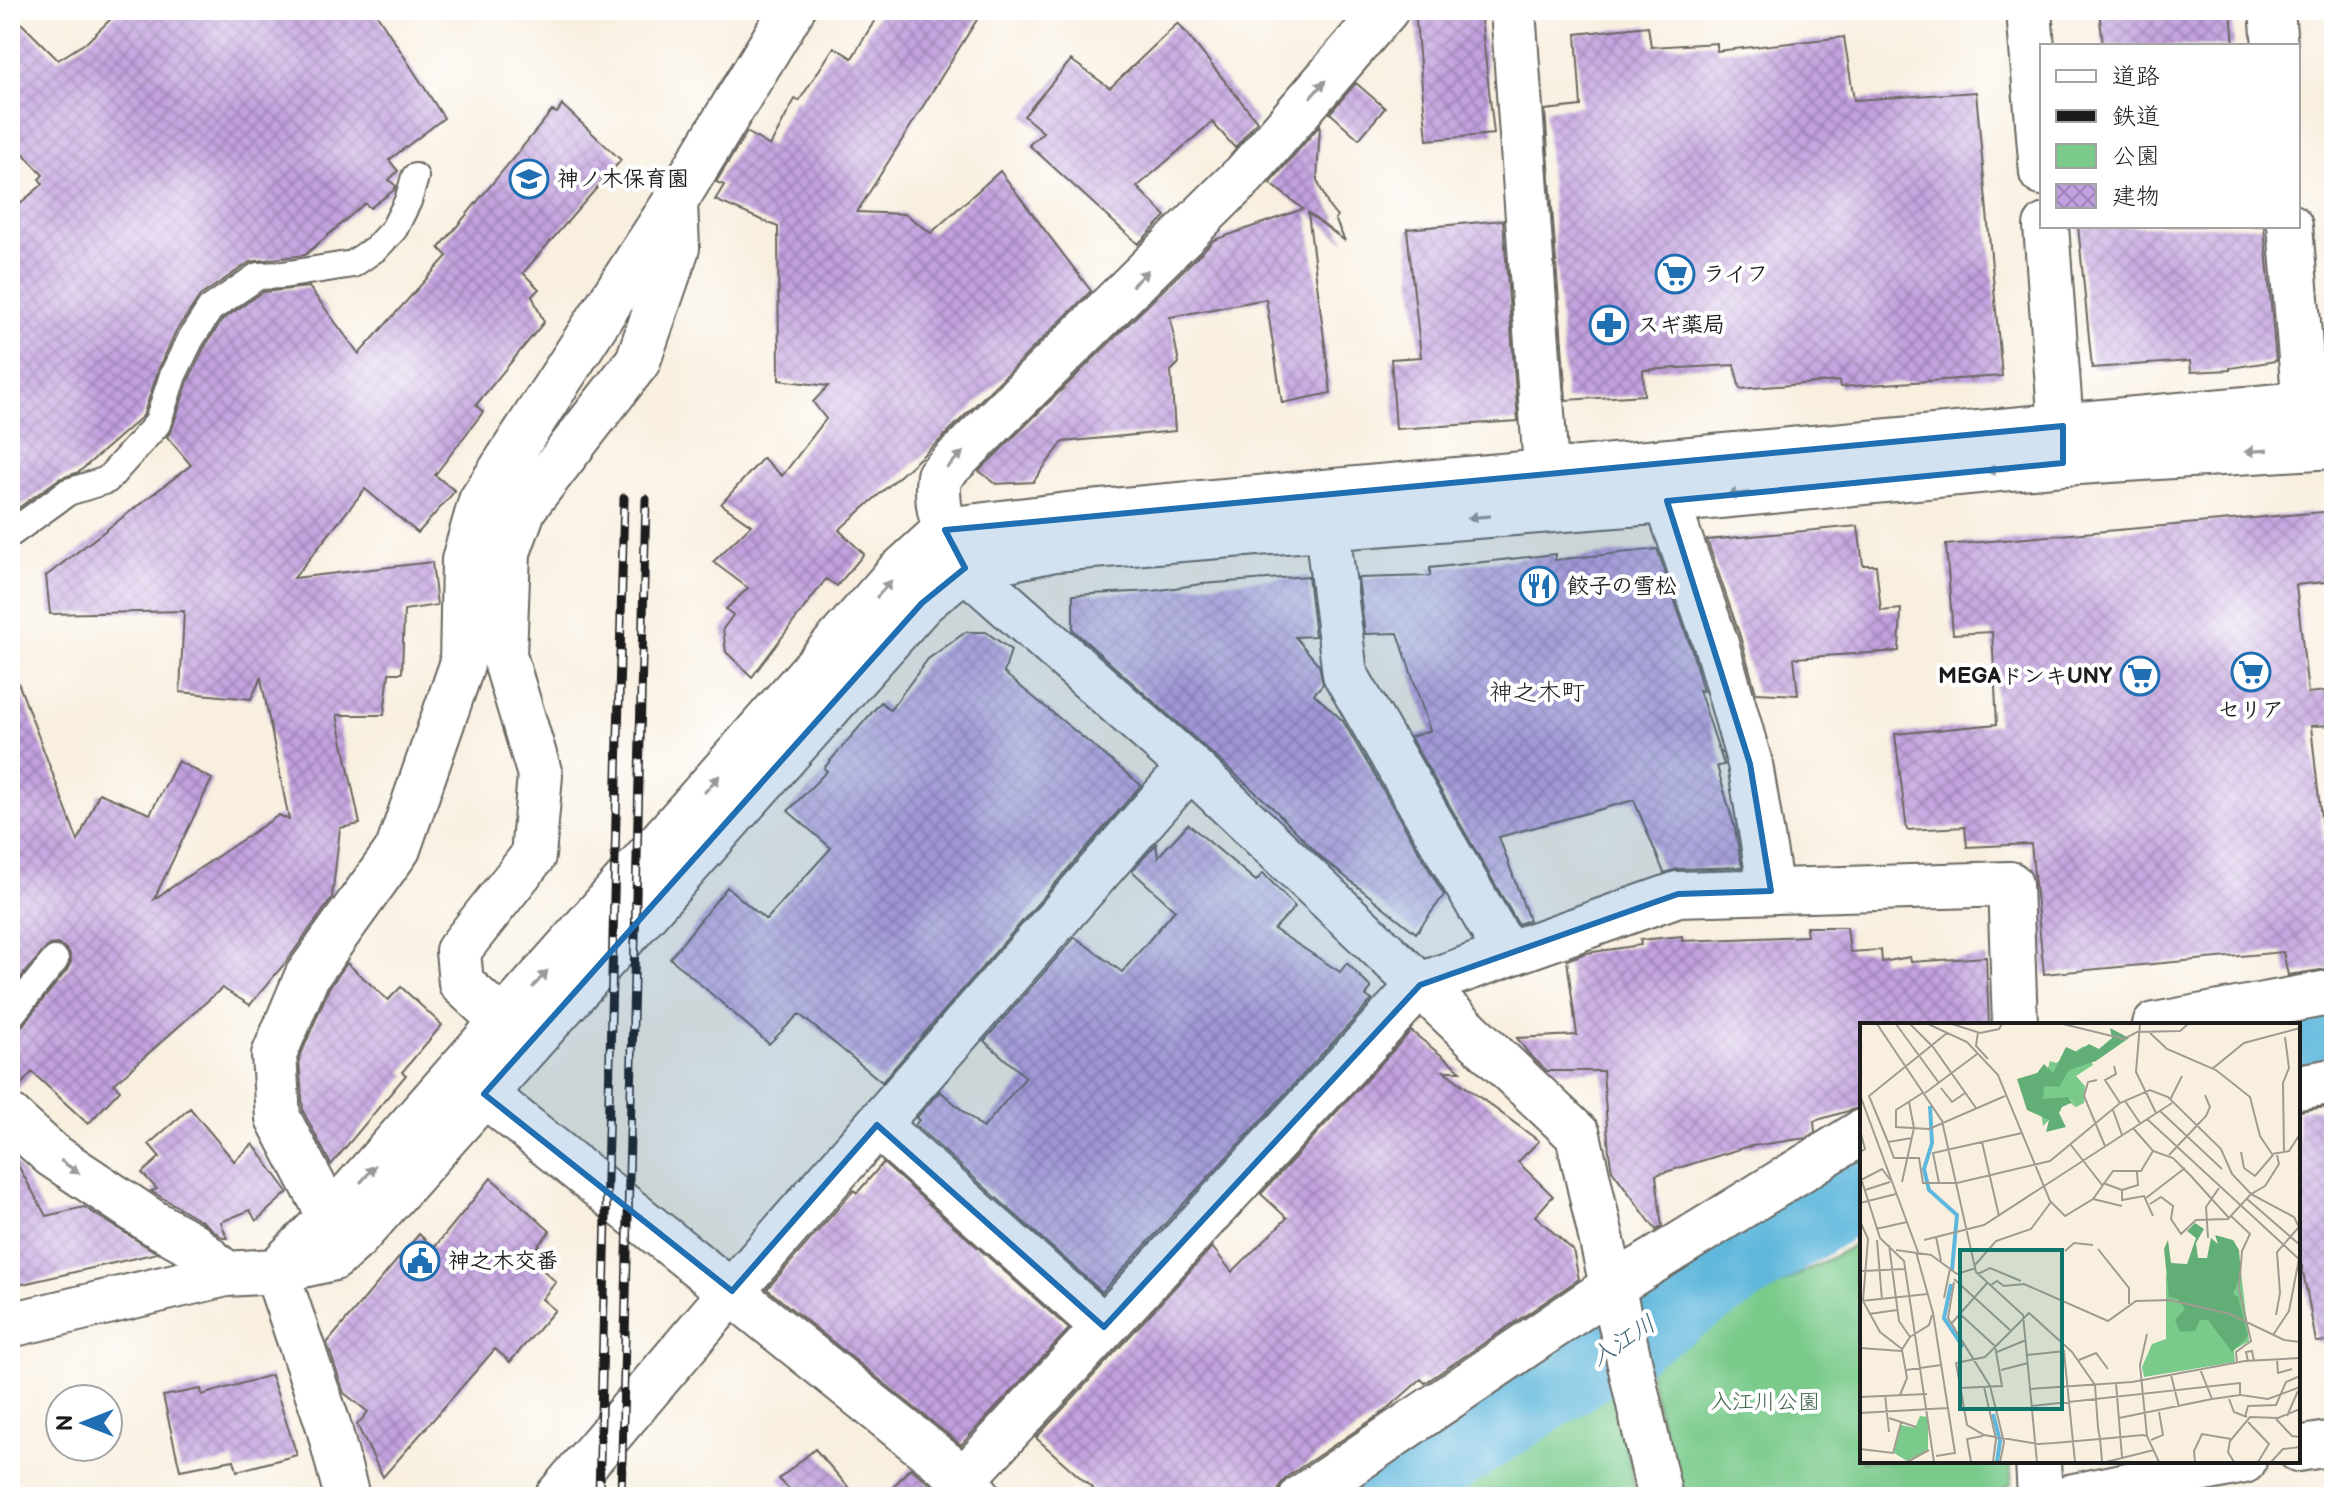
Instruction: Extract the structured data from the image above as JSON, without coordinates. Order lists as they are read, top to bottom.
{
  "districts": ["神之木町"],
  "water": ["入江川"],
  "parks": ["入江川公園"],
  "places": {
    "school or university": ["神ノ木保育園"],
    "supermarket": ["ライフ", "セリア", "MEGAドンキUNY"],
    "pharmacy": ["スギ薬局"],
    "restaurant": ["餃子の雪松"],
    "public building": ["神之木交番"]
  },
  "legend": [
    "道路",
    "鉄道",
    "公園",
    "建物"
  ],
  "north": "left"
}
